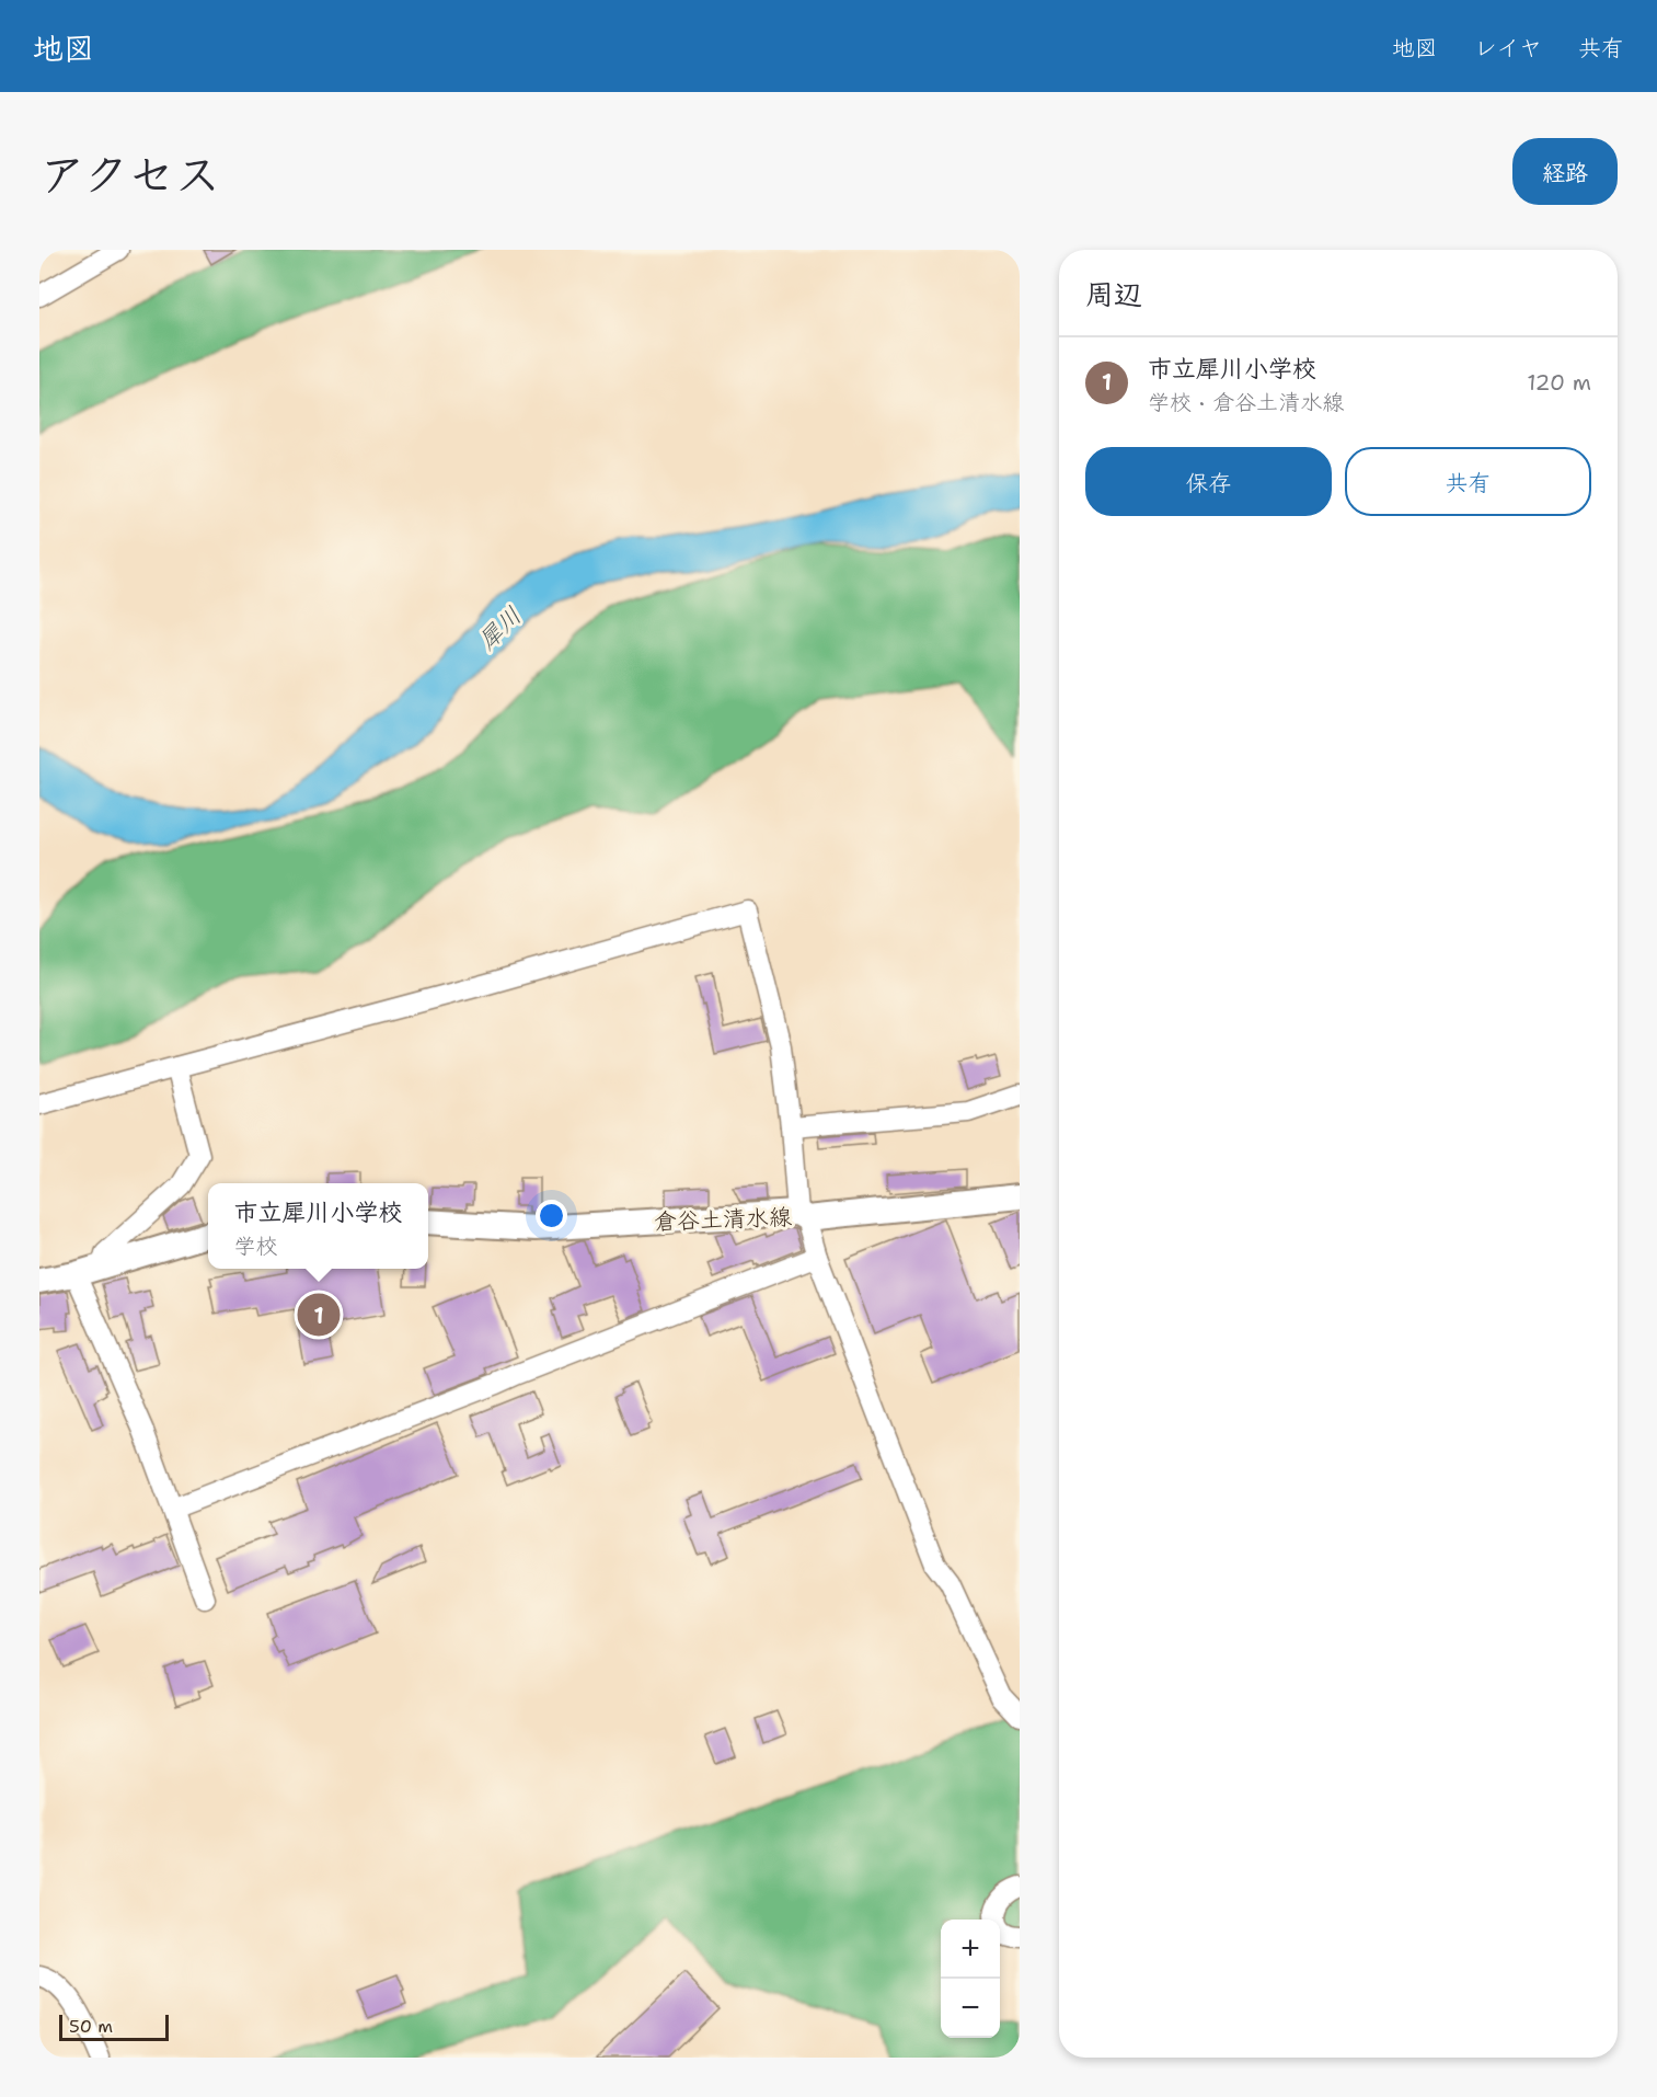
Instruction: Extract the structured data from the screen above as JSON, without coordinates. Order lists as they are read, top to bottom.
{
  "streets": {
    "main road": ["倉谷土清水線"]
  },
  "water": ["犀川"],
  "scale_bar": "50 m",
  "page": {
    "header": "地図",
    "nav": ["地図", "レイヤ", "共有"],
    "title": "アクセス",
    "buttons": [
      "経路",
      ["保存", "共有"]
    ],
    "heading": "周辺",
    "list": [
      {
        "mark": "1",
        "name": "市立犀川小学校",
        "note": "学校 · 倉谷土清水線",
        "value": "120 m"
      }
    ],
    "popup": ["市立犀川小学校", "学校"],
    "pins": "1",
    "map_buttons": ["+", "−"],
    "scale": "50 m"
  }
}
